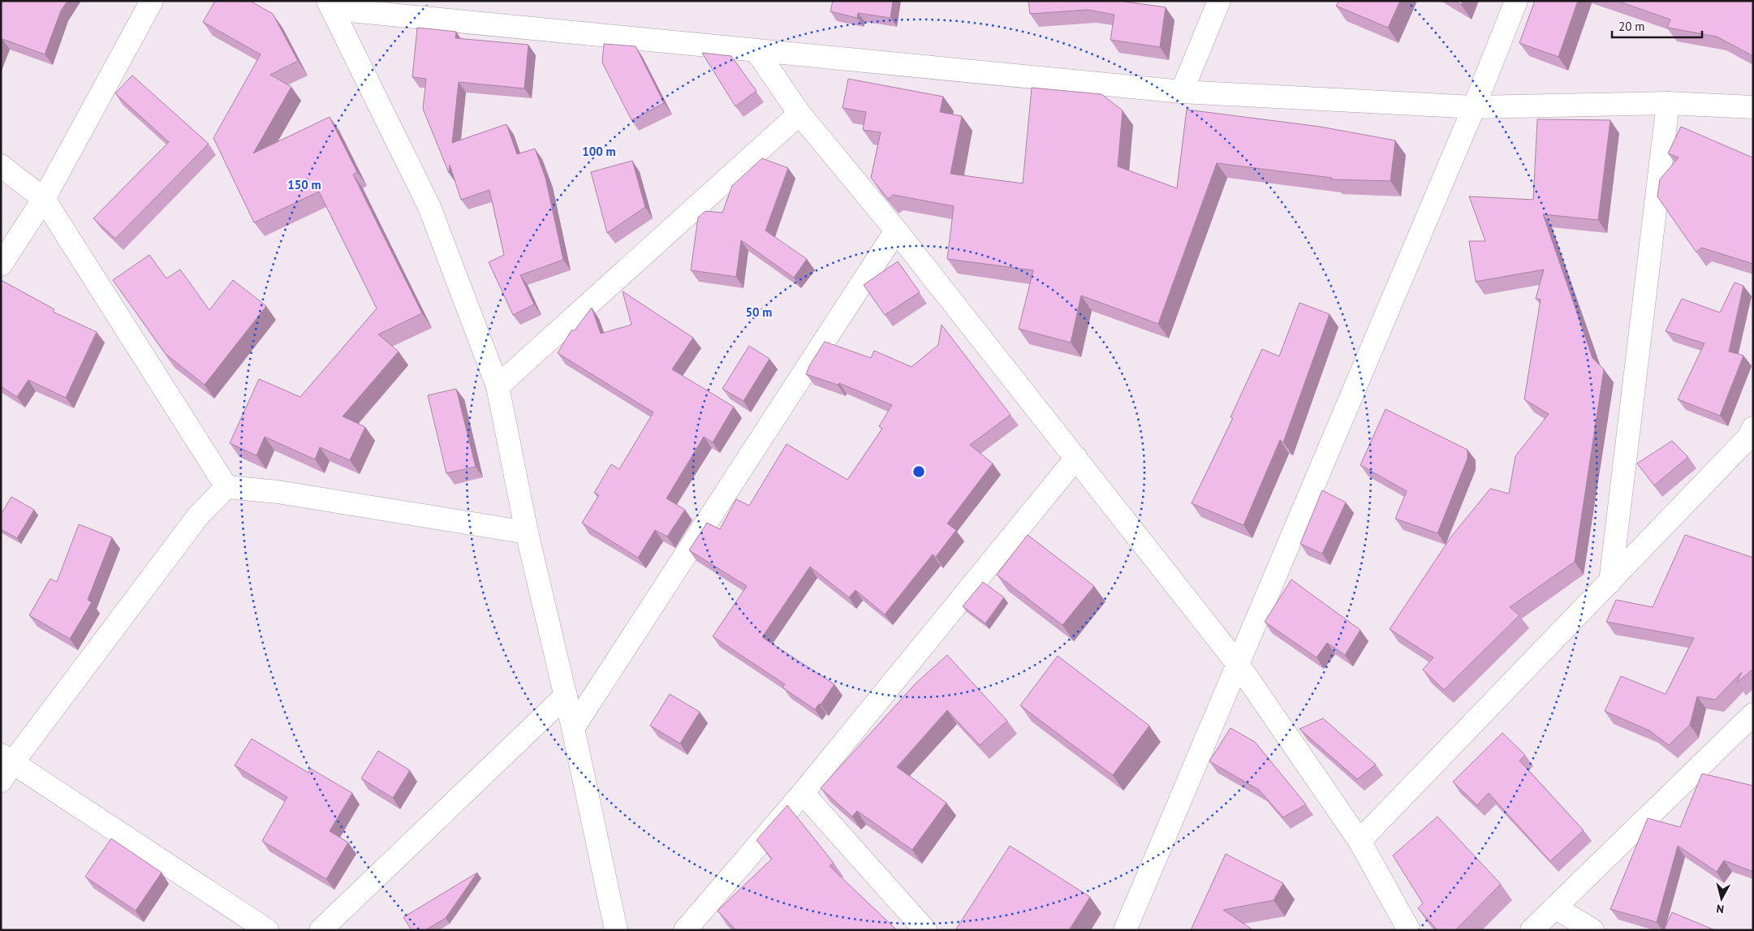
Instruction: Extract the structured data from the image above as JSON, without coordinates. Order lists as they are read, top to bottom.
{
  "scale_bar": "20 m",
  "north": "bottom",
  "rings": ["100 m", "150 m", "50 m"]
}
